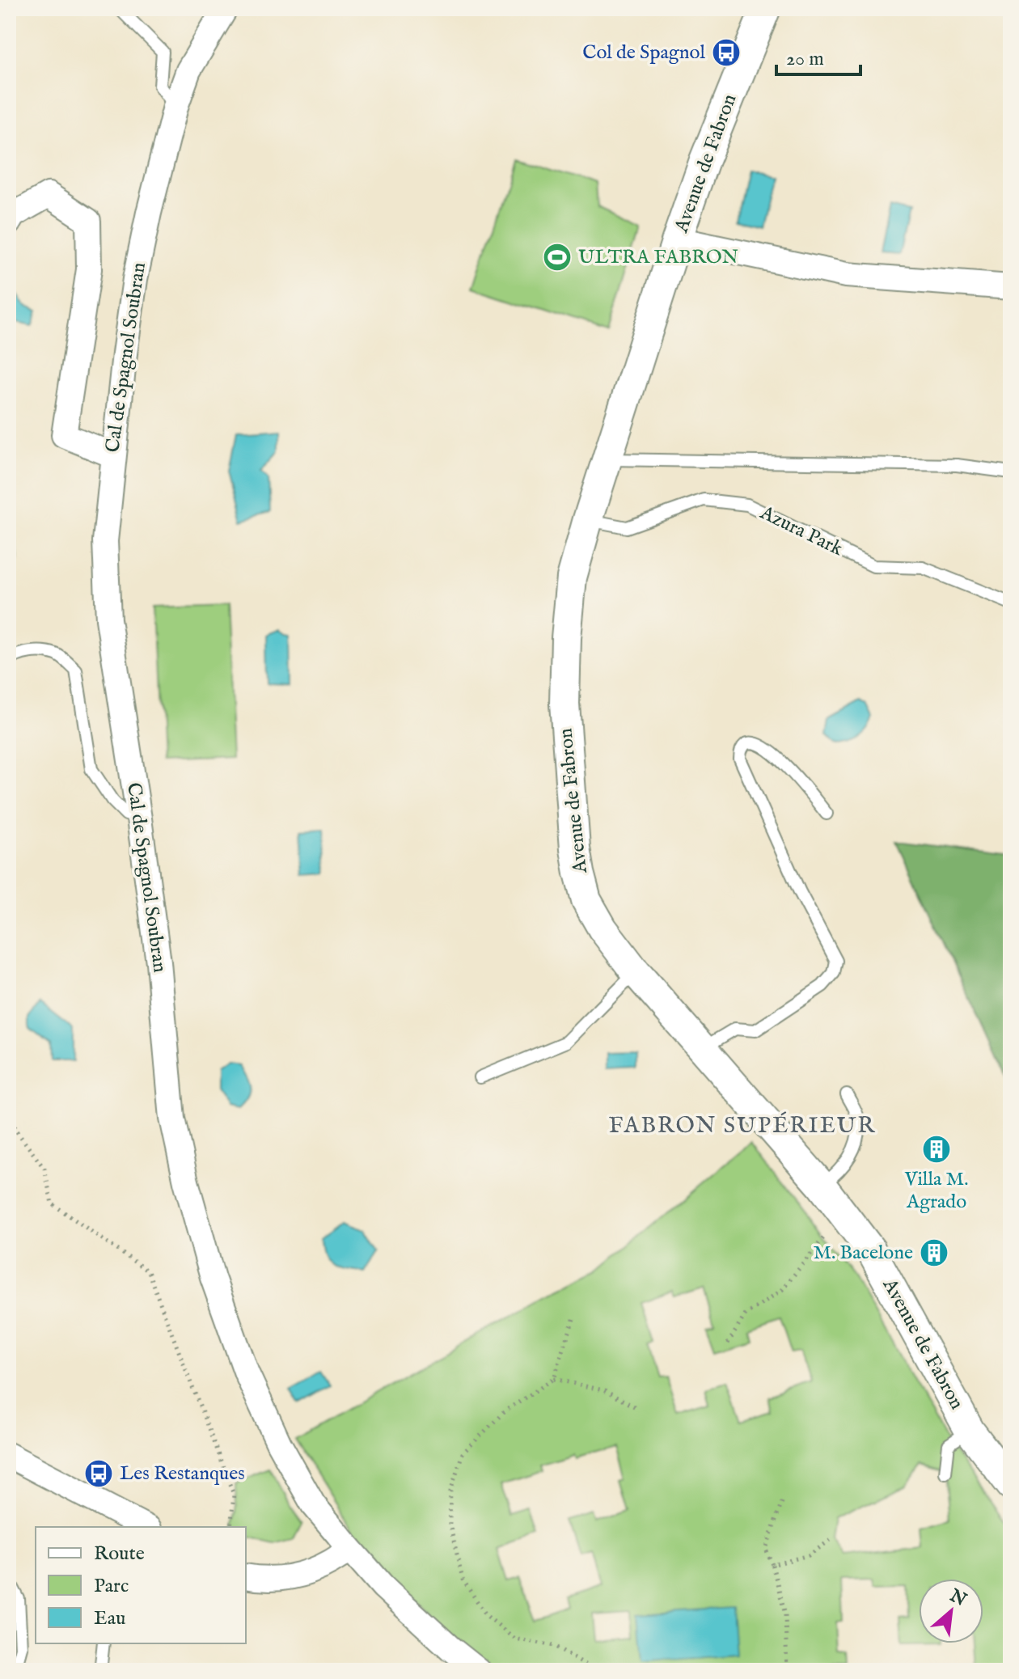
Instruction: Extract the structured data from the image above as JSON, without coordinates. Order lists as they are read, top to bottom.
{
  "streets": {
    "street": ["Avenue de Fabron", "Cal de Spagnol Soubran"],
    "lane": ["Azura Park"]
  },
  "crossings": [
    ["Avenue de Fabron", "Azura Park"]
  ],
  "districts": ["FABRON SUPÉRIEUR"],
  "places": {
    "bus stop": ["Col de Spagnol", "Les Restanques"],
    "sports": ["ULTRA FABRON"],
    "building": ["Villa M. Agrado", "M. Bacelone"]
  },
  "legend": ["Route", "Parc", "Eau"],
  "scale_bar": "20 m",
  "north": "top right"
}
